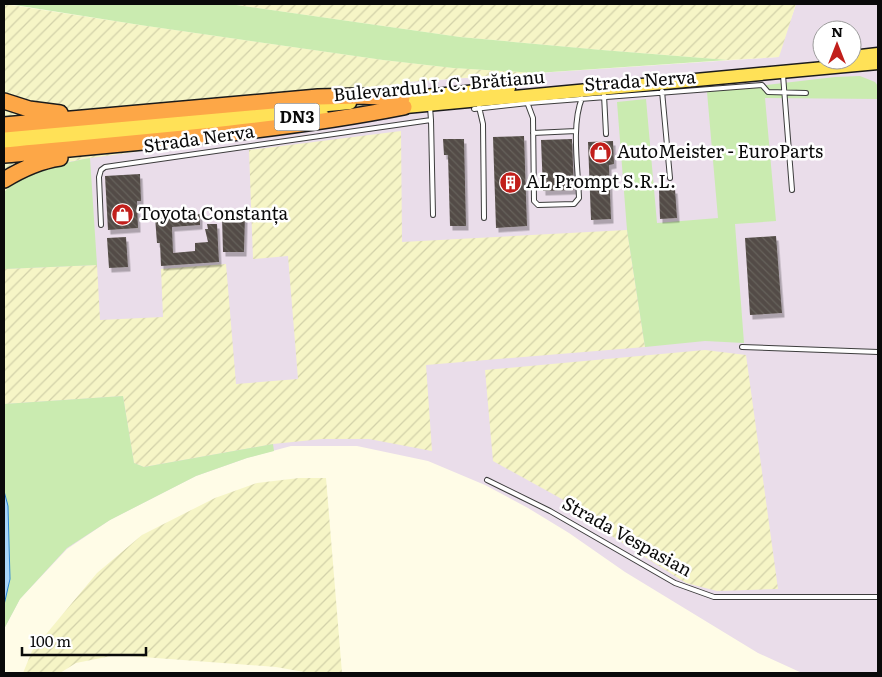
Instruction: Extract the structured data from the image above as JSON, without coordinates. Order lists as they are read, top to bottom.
{
  "streets": {
    "main road": ["Bulevardul I. C. Brătianu", "DN3"],
    "lane": ["Strada Nerva", "Strada Vespasian"]
  },
  "crossings": [
    ["Strada Nerva", "Bulevardul I. C. Brătianu"]
  ],
  "places": {
    "shop": ["AutoMeister - EuroParts", "Toyota Constanța"],
    "building": ["AL Prompt S.R.L."]
  },
  "scale_bar": "100 m",
  "north": "top"
}
